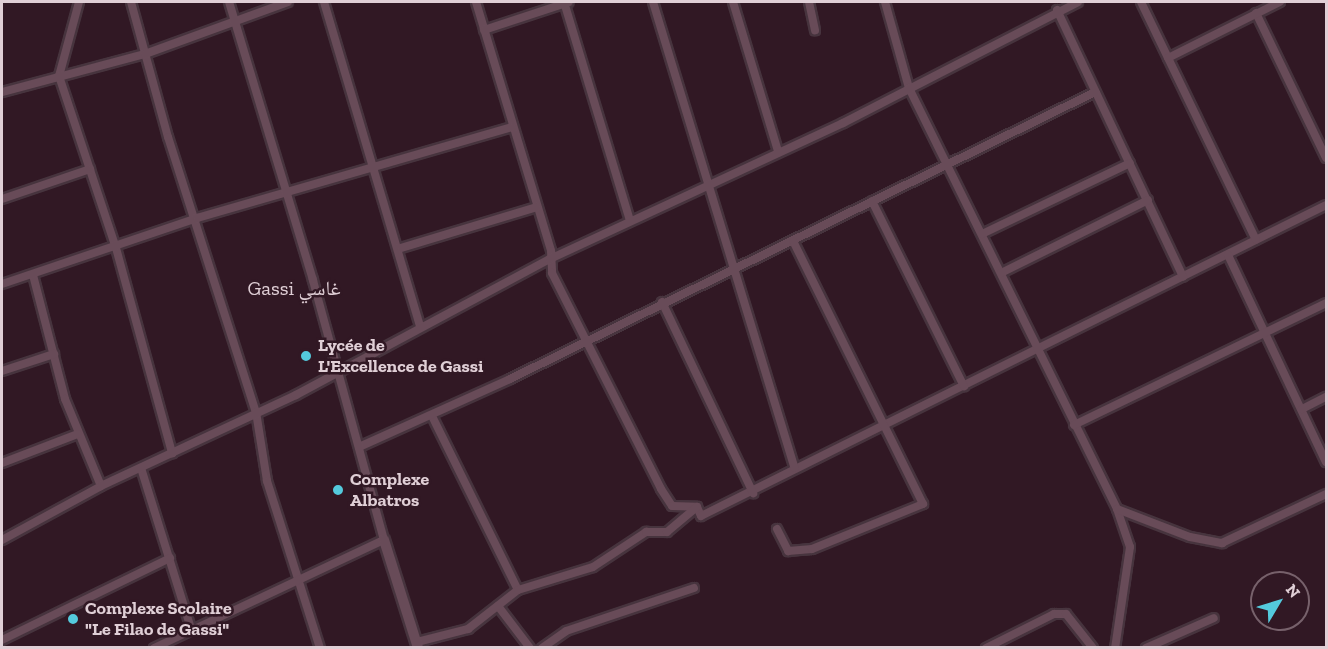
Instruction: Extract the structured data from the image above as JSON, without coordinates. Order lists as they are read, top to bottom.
{
  "districts": ["Gassi غاسي"],
  "places": ["Lycée de L'Excellence de Gassi", "Complexe Albatros", "Complexe Scolaire \"Le Filao de Gassi\""],
  "north": "top right"
}
